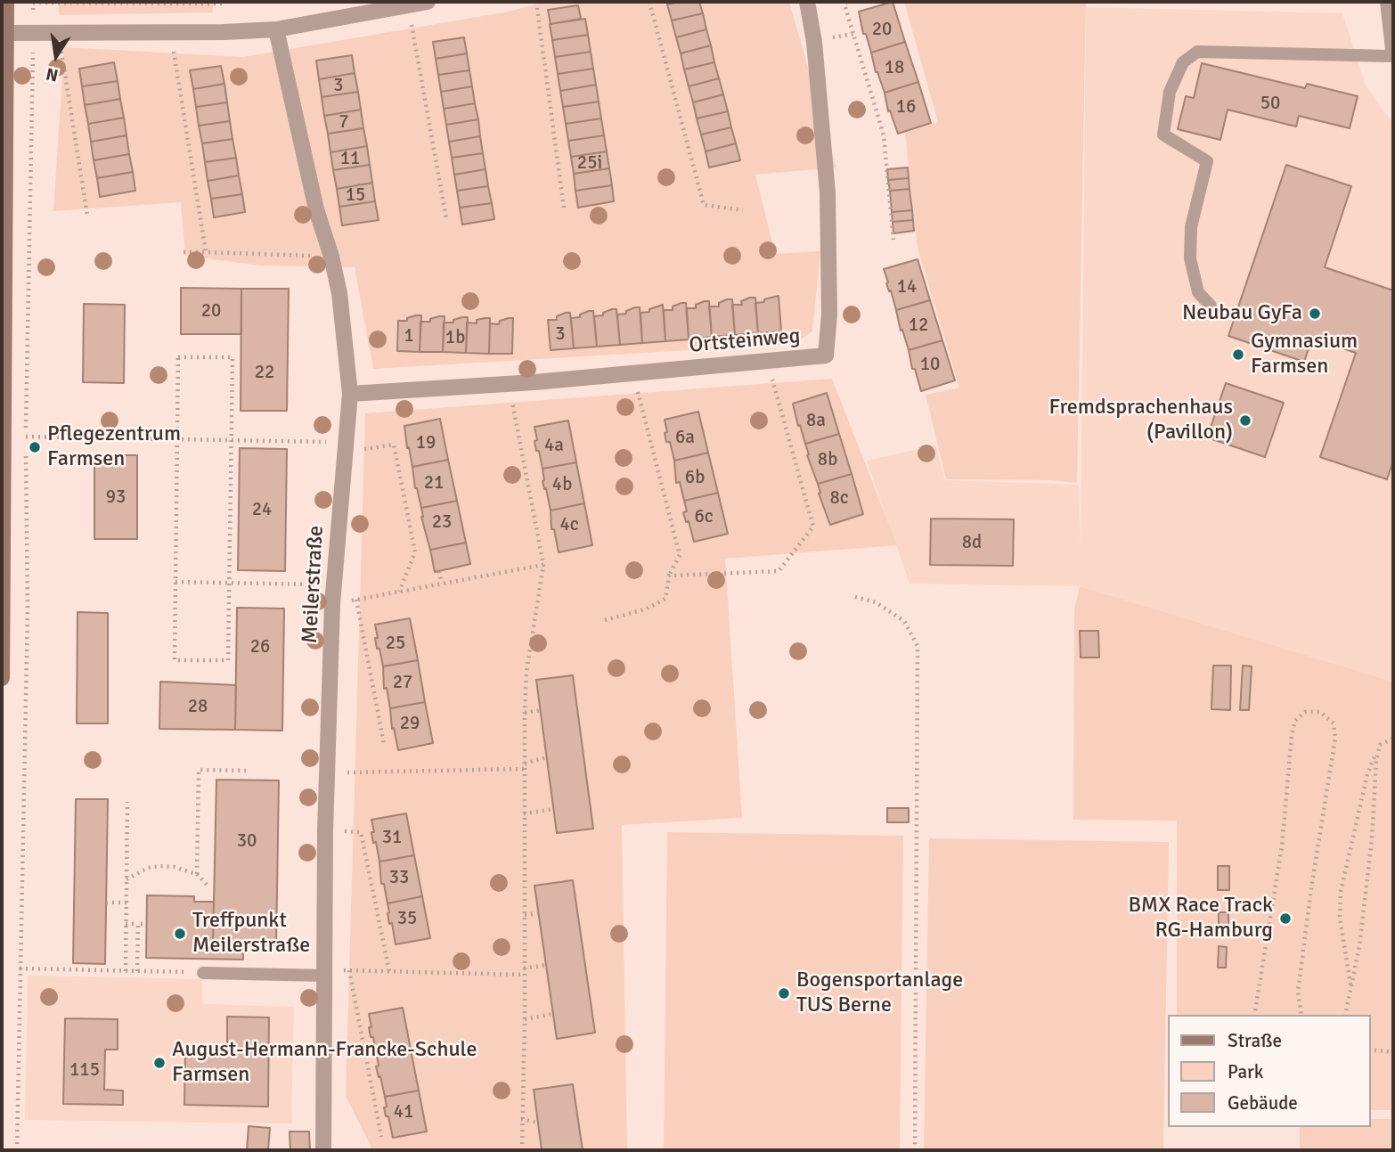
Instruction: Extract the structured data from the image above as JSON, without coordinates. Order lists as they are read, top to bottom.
{
  "streets": {
    "street": ["Ortsteinweg", "Meilerstraße"]
  },
  "crossings": [
    ["Ortsteinweg", "Meilerstraße"]
  ],
  "places": [
    "Neubau GyFa",
    "Gymnasium Farmsen",
    "Fremdsprachenhaus (Pavillon)",
    "Pflegezentrum Farmsen",
    "BMX Race Track RG-Hamburg",
    "Treffpunkt Meilerstraße",
    "Bogensportanlage TUS Berne",
    "August-Hermann-Francke-Schule Farmsen"
  ],
  "house_numbers": [
    "20",
    "18",
    "3",
    "50",
    "16",
    "7",
    "11",
    "25i",
    "15",
    "14",
    "20",
    "12",
    "3",
    "1",
    "1b",
    "10",
    "22",
    "8a",
    "6a",
    "19",
    "4a",
    "8b",
    "6b",
    "21",
    "4b",
    "93",
    "8c",
    "24",
    "6c",
    "23",
    "4c",
    "8d",
    "25",
    "26",
    "27",
    "28",
    "29",
    "31",
    "30",
    "33",
    "35",
    "115",
    "41"
  ],
  "legend": ["Straße", "Park", "Gebäude"],
  "north": "bottom"
}
